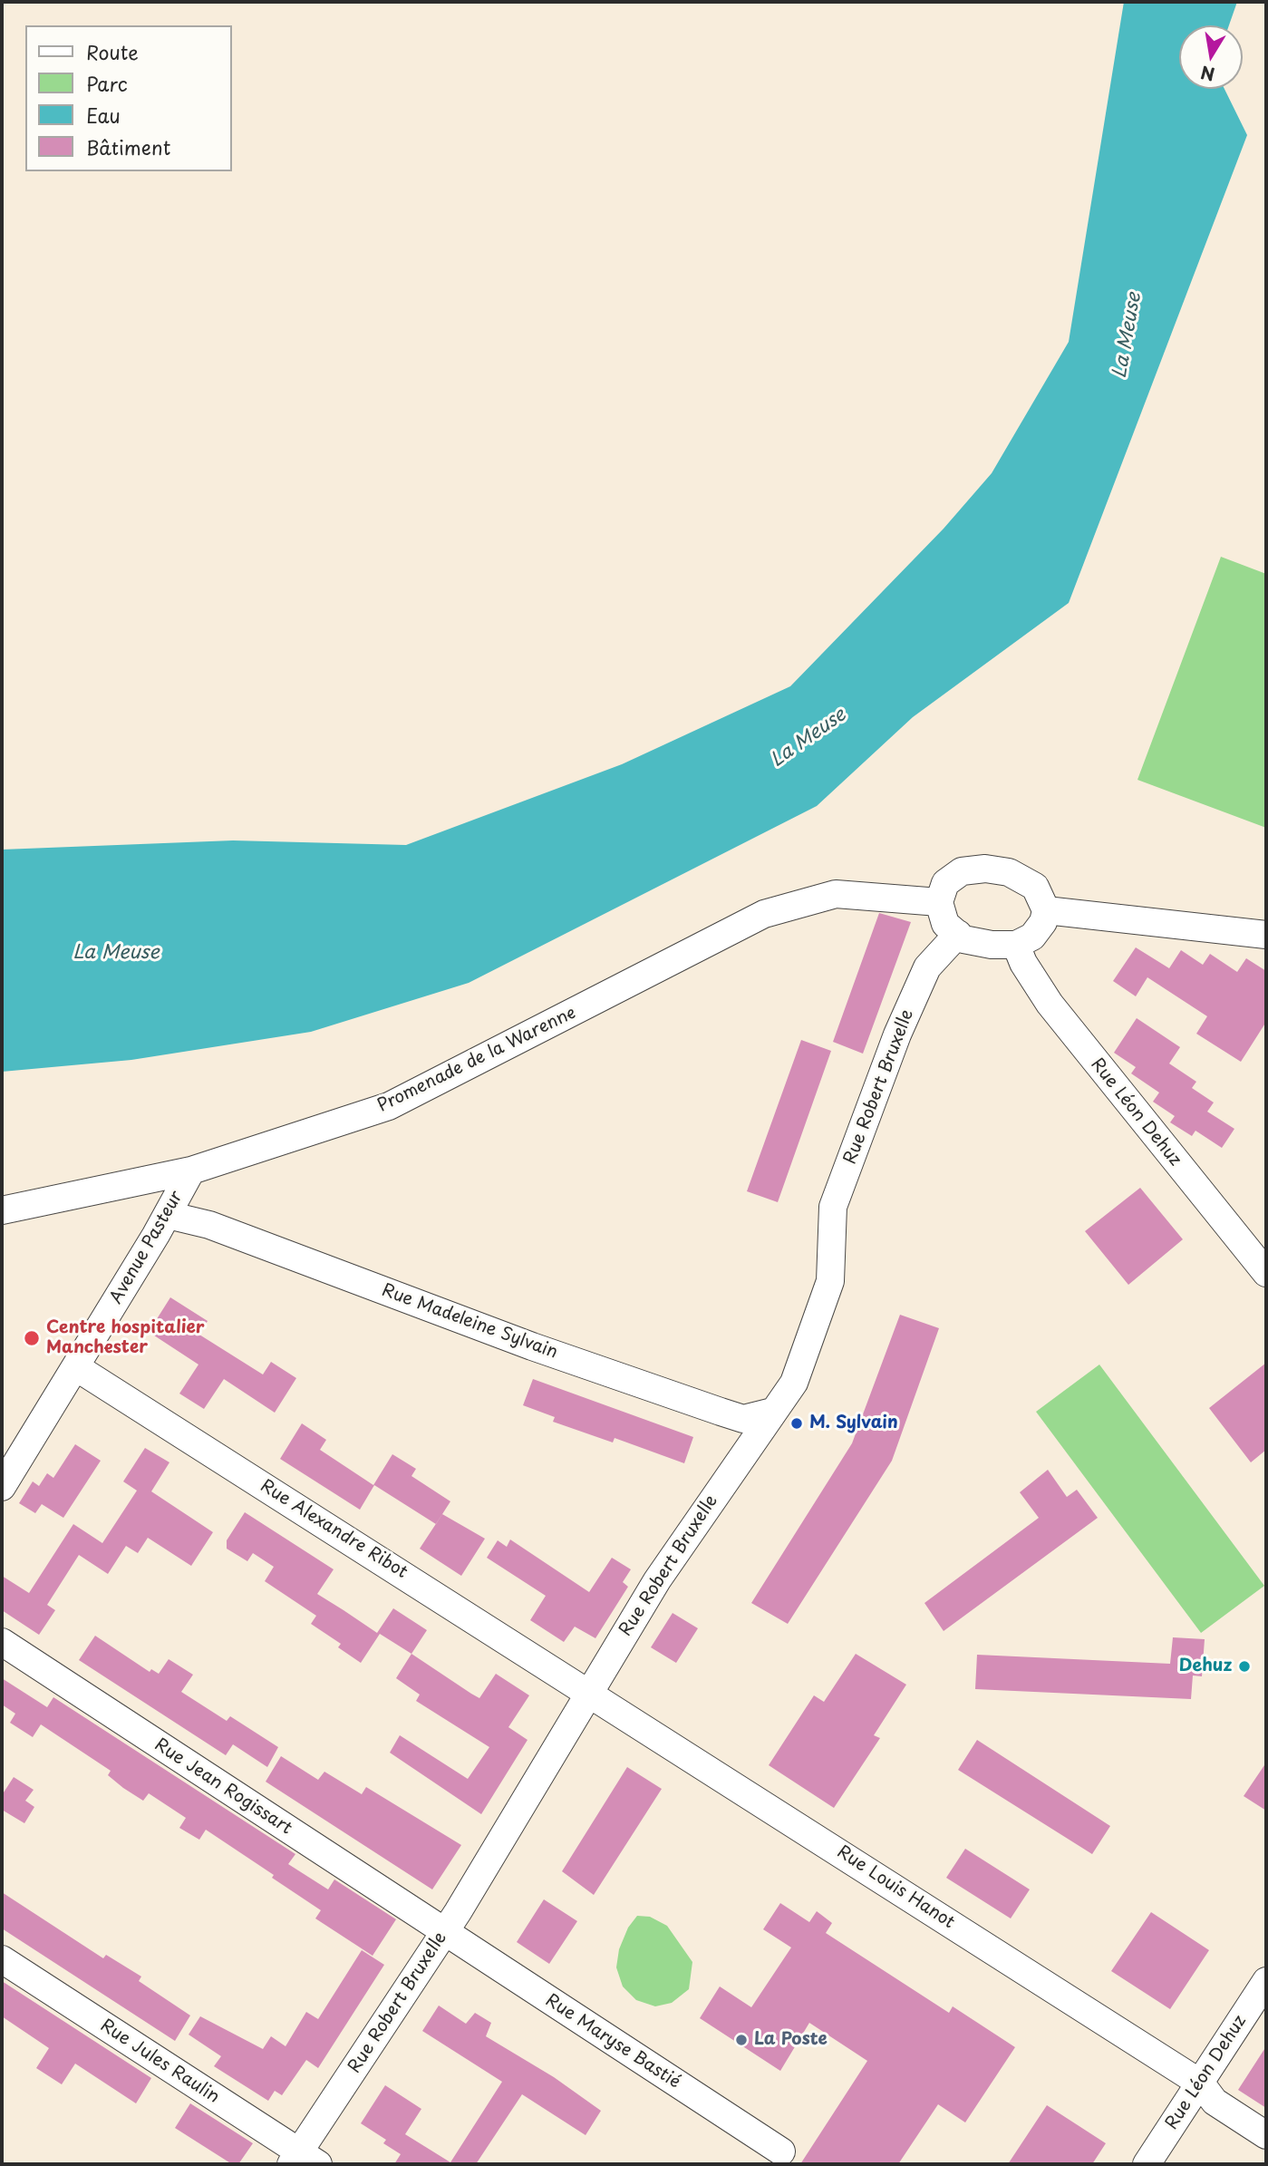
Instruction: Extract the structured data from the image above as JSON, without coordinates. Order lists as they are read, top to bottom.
{
  "streets": {
    "street": [
      "Promenade de la Warenne",
      "Rue Robert Bruxelle",
      "Rue Léon Dehuz",
      "Avenue Pasteur",
      "Rue Madeleine Sylvain",
      "Rue Alexandre Ribot",
      "Rue Jean Rogissart",
      "Rue Louis Hanot",
      "Rue Maryse Bastié",
      "Rue Jules Raulin"
    ]
  },
  "crossings": [
    ["Promenade de la Warenne", "Rue Robert Bruxelle"],
    ["Promenade de la Warenne", "Rue Léon Dehuz"],
    ["Promenade de la Warenne", "Avenue Pasteur"],
    ["Rue Robert Bruxelle", "Rue Léon Dehuz"],
    ["Rue Robert Bruxelle", "Rue Madeleine Sylvain"],
    ["Rue Robert Bruxelle", "Rue Alexandre Ribot"],
    ["Rue Robert Bruxelle", "Rue Jean Rogissart"],
    ["Rue Robert Bruxelle", "Rue Louis Hanot"],
    ["Rue Robert Bruxelle", "Rue Maryse Bastié"],
    ["Rue Robert Bruxelle", "Rue Jules Raulin"],
    ["Rue Léon Dehuz", "Rue Louis Hanot"],
    ["Avenue Pasteur", "Rue Madeleine Sylvain"],
    ["Avenue Pasteur", "Rue Alexandre Ribot"],
    ["Rue Alexandre Ribot", "Rue Louis Hanot"],
    ["Rue Jean Rogissart", "Rue Maryse Bastié"]
  ],
  "water": ["La Meuse"],
  "places": [
    "Centre hospitalier Manchester",
    "M. Sylvain",
    "Dehuz",
    "La Poste"
  ],
  "legend": [
    "Route",
    "Parc",
    "Eau",
    "Bâtiment"
  ],
  "north": "bottom"
}
